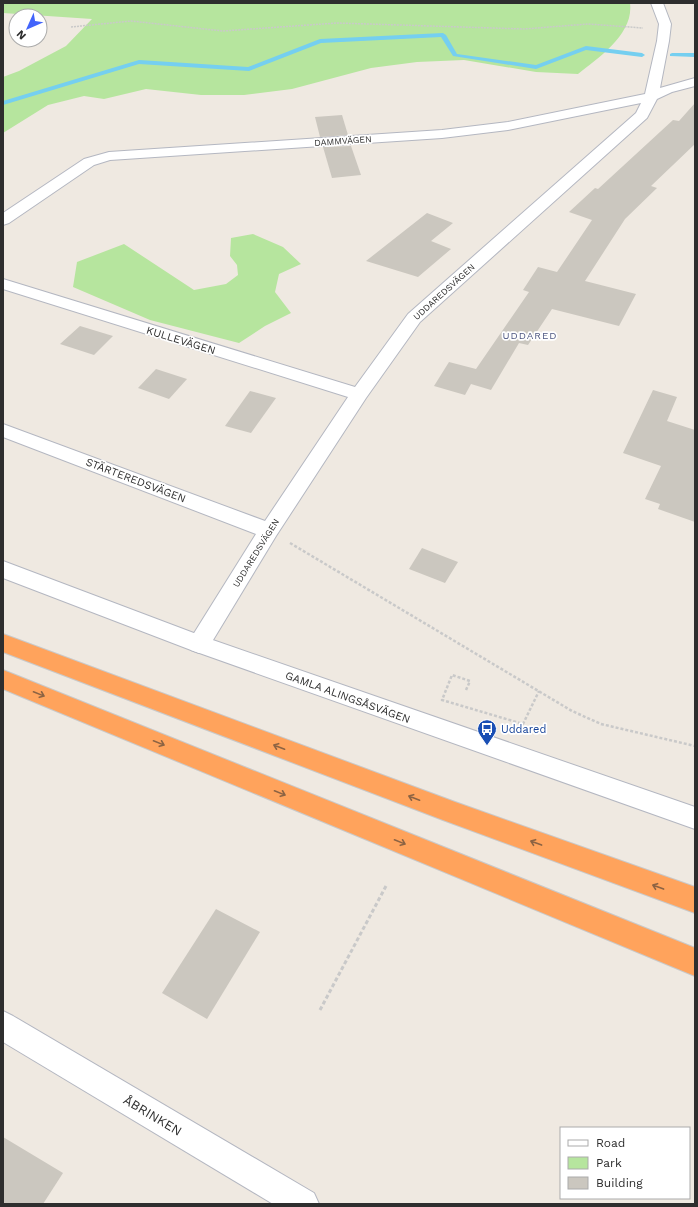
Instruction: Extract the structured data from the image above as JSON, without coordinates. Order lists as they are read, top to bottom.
{
  "streets": {
    "street": [
      "DAMMVÄGEN",
      "UDDAREDSVÄGEN",
      "KULLEVÄGEN",
      "STÄRTEREDSVÄGEN",
      "GAMLA ALINGSÅSVÄGEN",
      "ÅBRINKEN"
    ]
  },
  "crossings": [
    ["DAMMVÄGEN", "UDDAREDSVÄGEN"],
    ["UDDAREDSVÄGEN", "KULLEVÄGEN"],
    ["UDDAREDSVÄGEN", "STÄRTEREDSVÄGEN"],
    ["UDDAREDSVÄGEN", "GAMLA ALINGSÅSVÄGEN"]
  ],
  "districts": ["UDDARED"],
  "places": {
    "bus stop": ["Uddared"]
  },
  "legend": ["Road", "Park", "Building"],
  "north": "bottom left"
}
